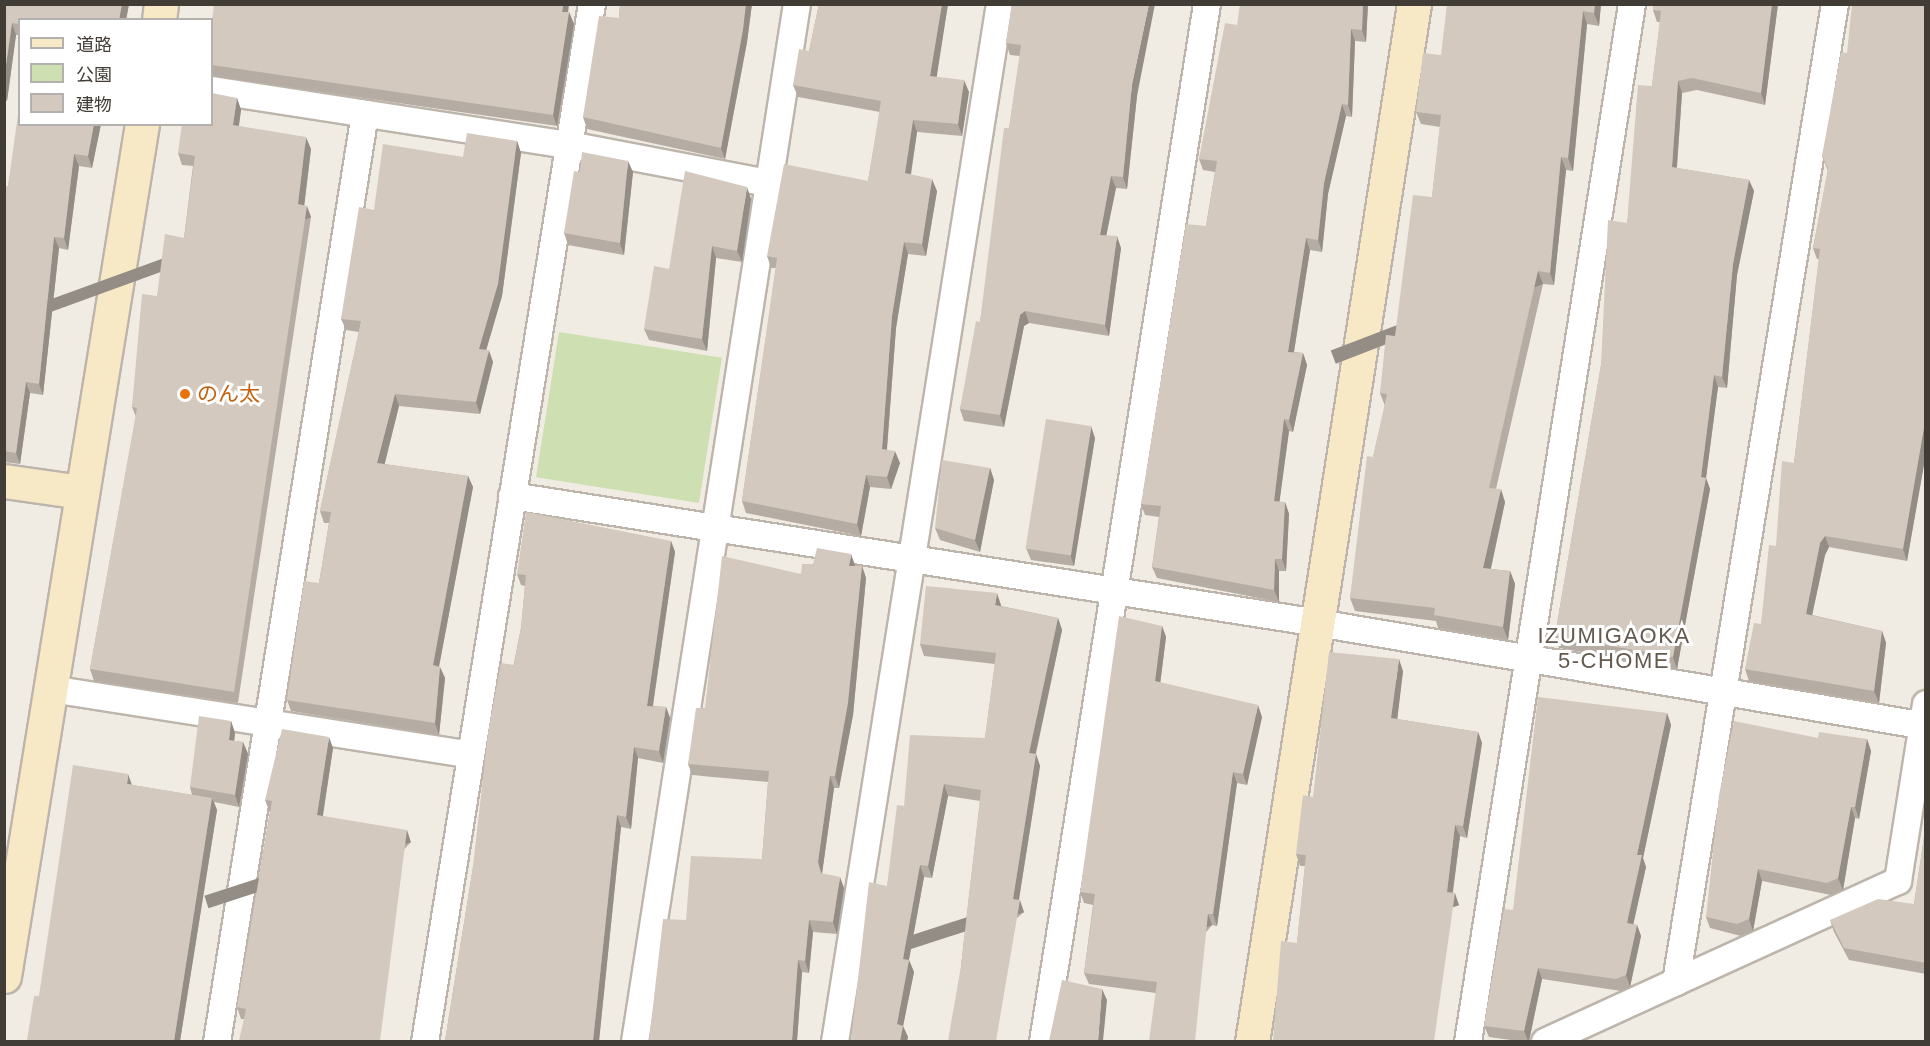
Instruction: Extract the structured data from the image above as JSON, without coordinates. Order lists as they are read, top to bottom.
{
  "districts": ["IZUMIGAOKA 5-CHOME"],
  "places": ["のん太"],
  "legend": ["道路", "公園", "建物"]
}
